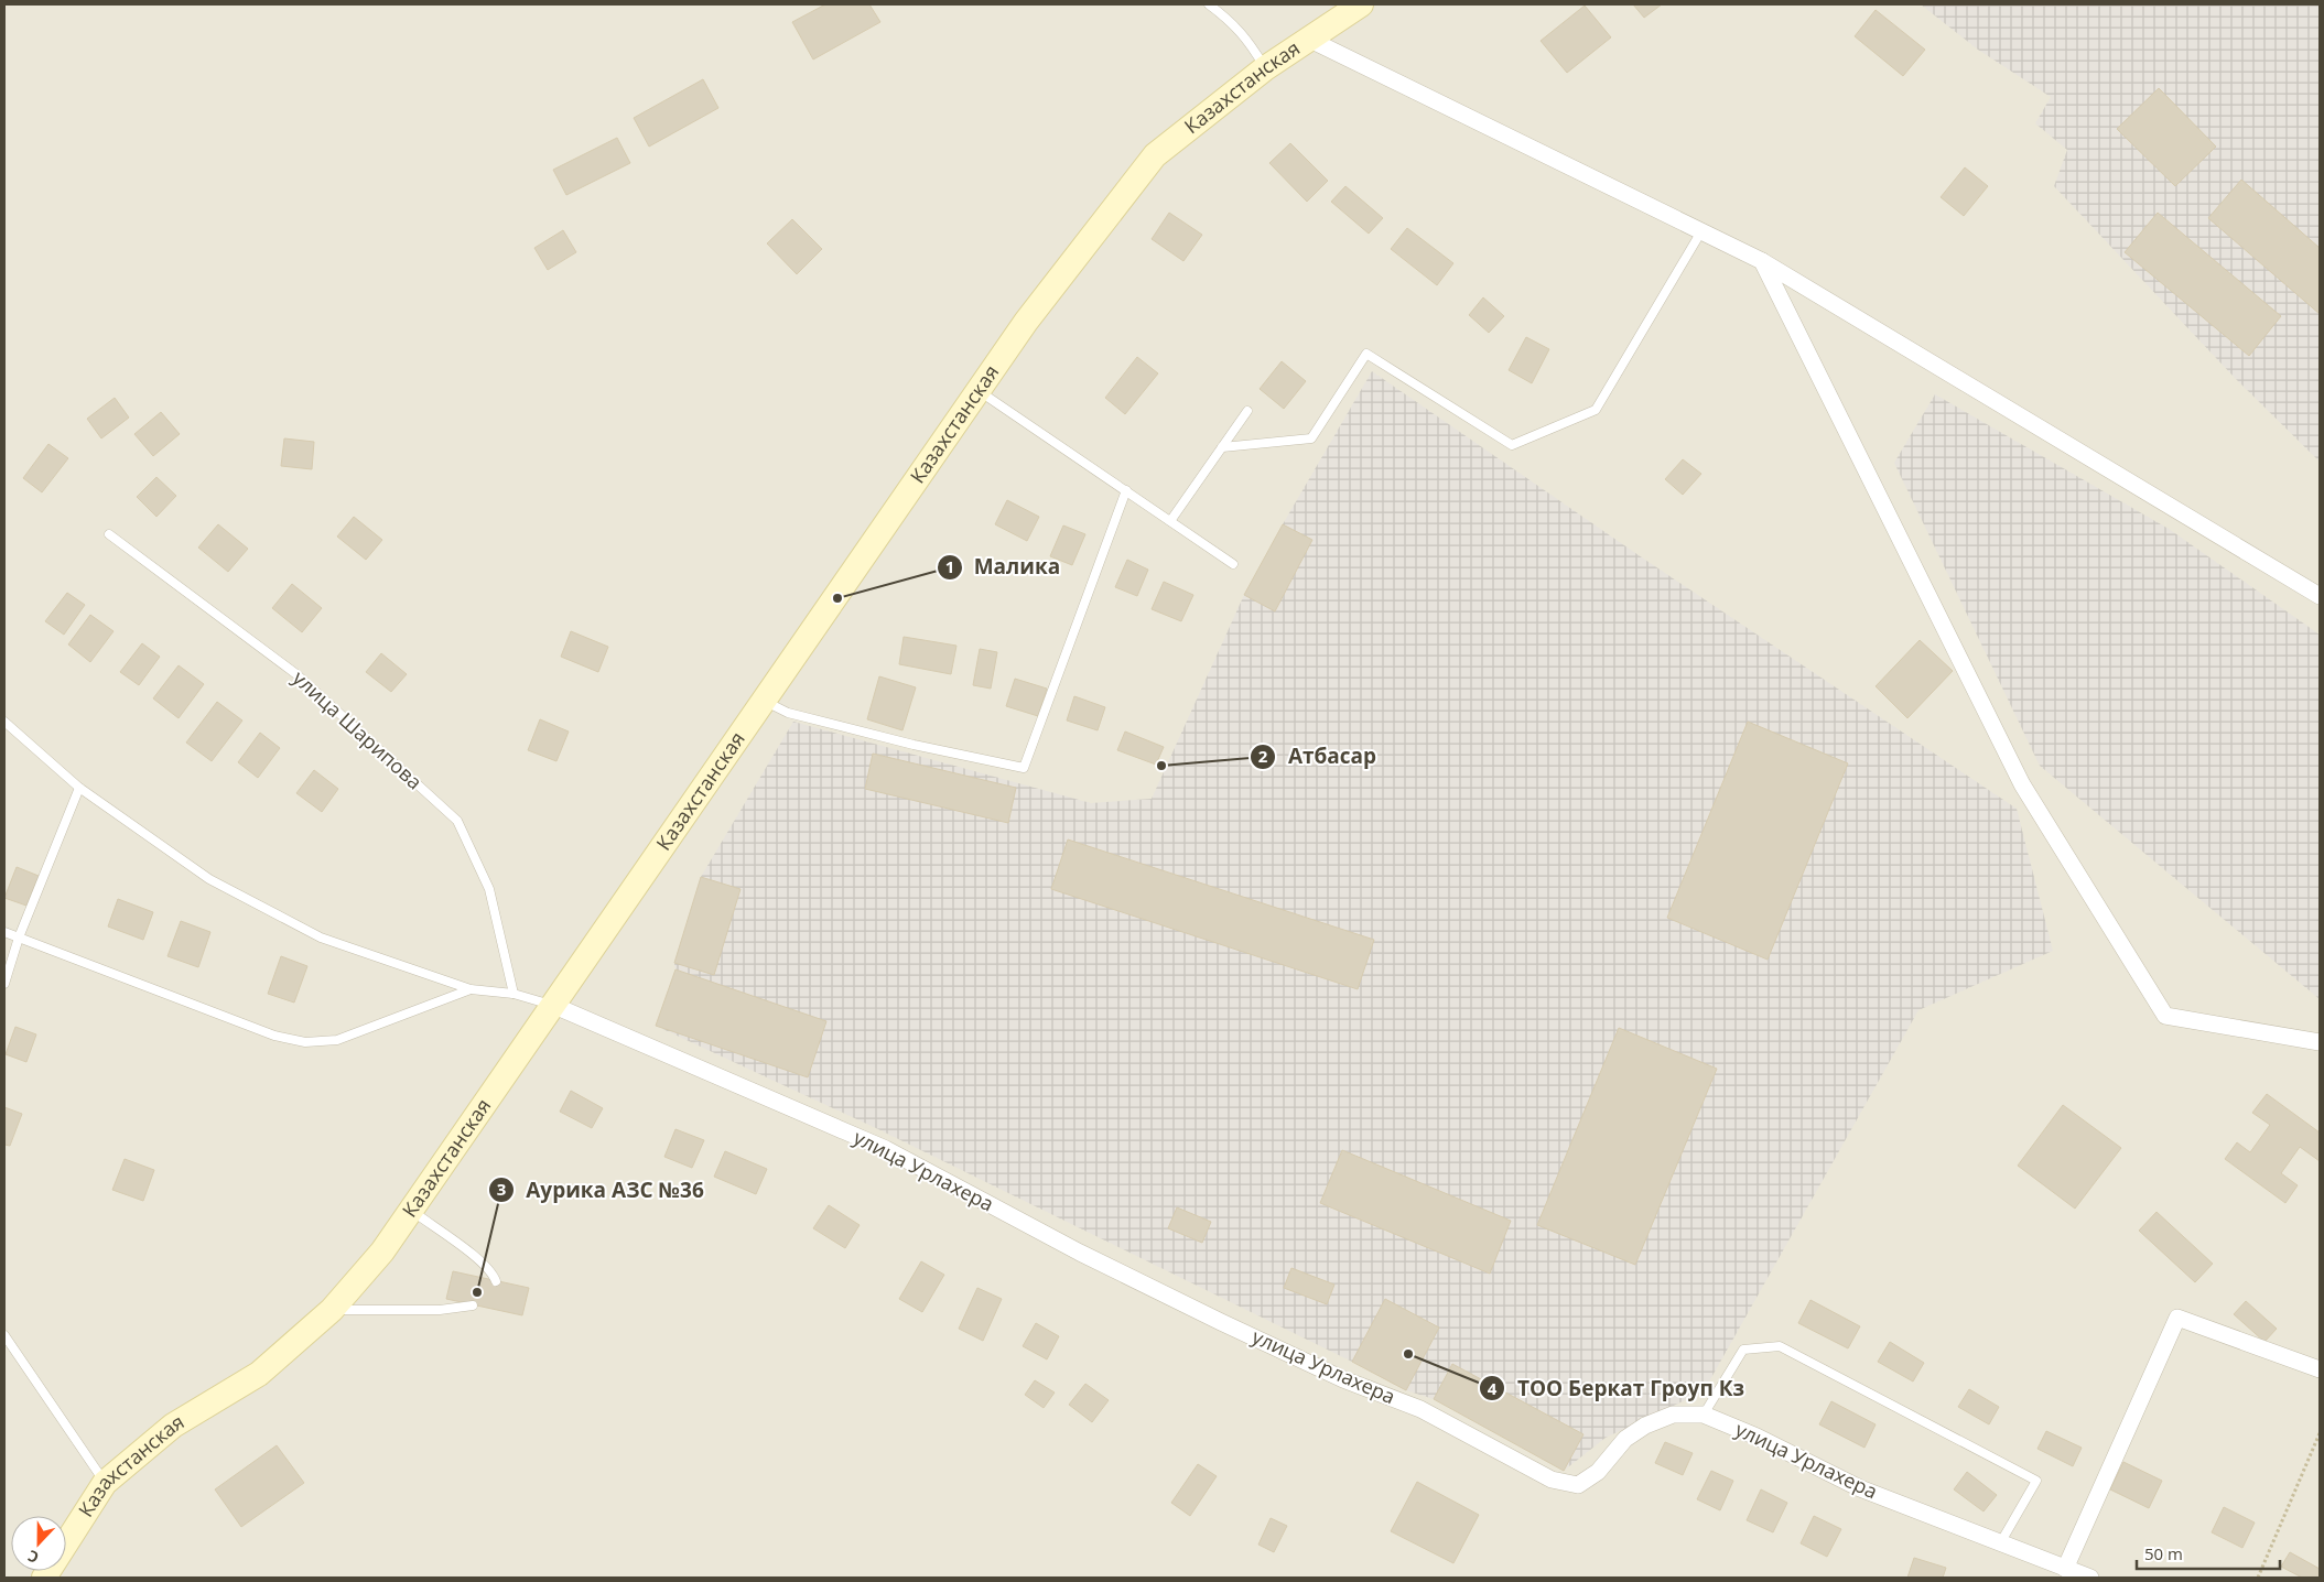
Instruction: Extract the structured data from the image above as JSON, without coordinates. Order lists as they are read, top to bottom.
{
  "streets": {
    "main road": ["Казахстанская"],
    "street": ["улица Урлахера"],
    "lane": ["улица Шарипова"]
  },
  "crossings": [
    ["Казахстанская", "улица Урлахера"]
  ],
  "places": [
    "Малика",
    "Атбасар",
    "Аурика АЗС №36",
    "ТОО Беркат Гроуп Кз"
  ],
  "scale_bar": "50 m",
  "north": "bottom"
}
